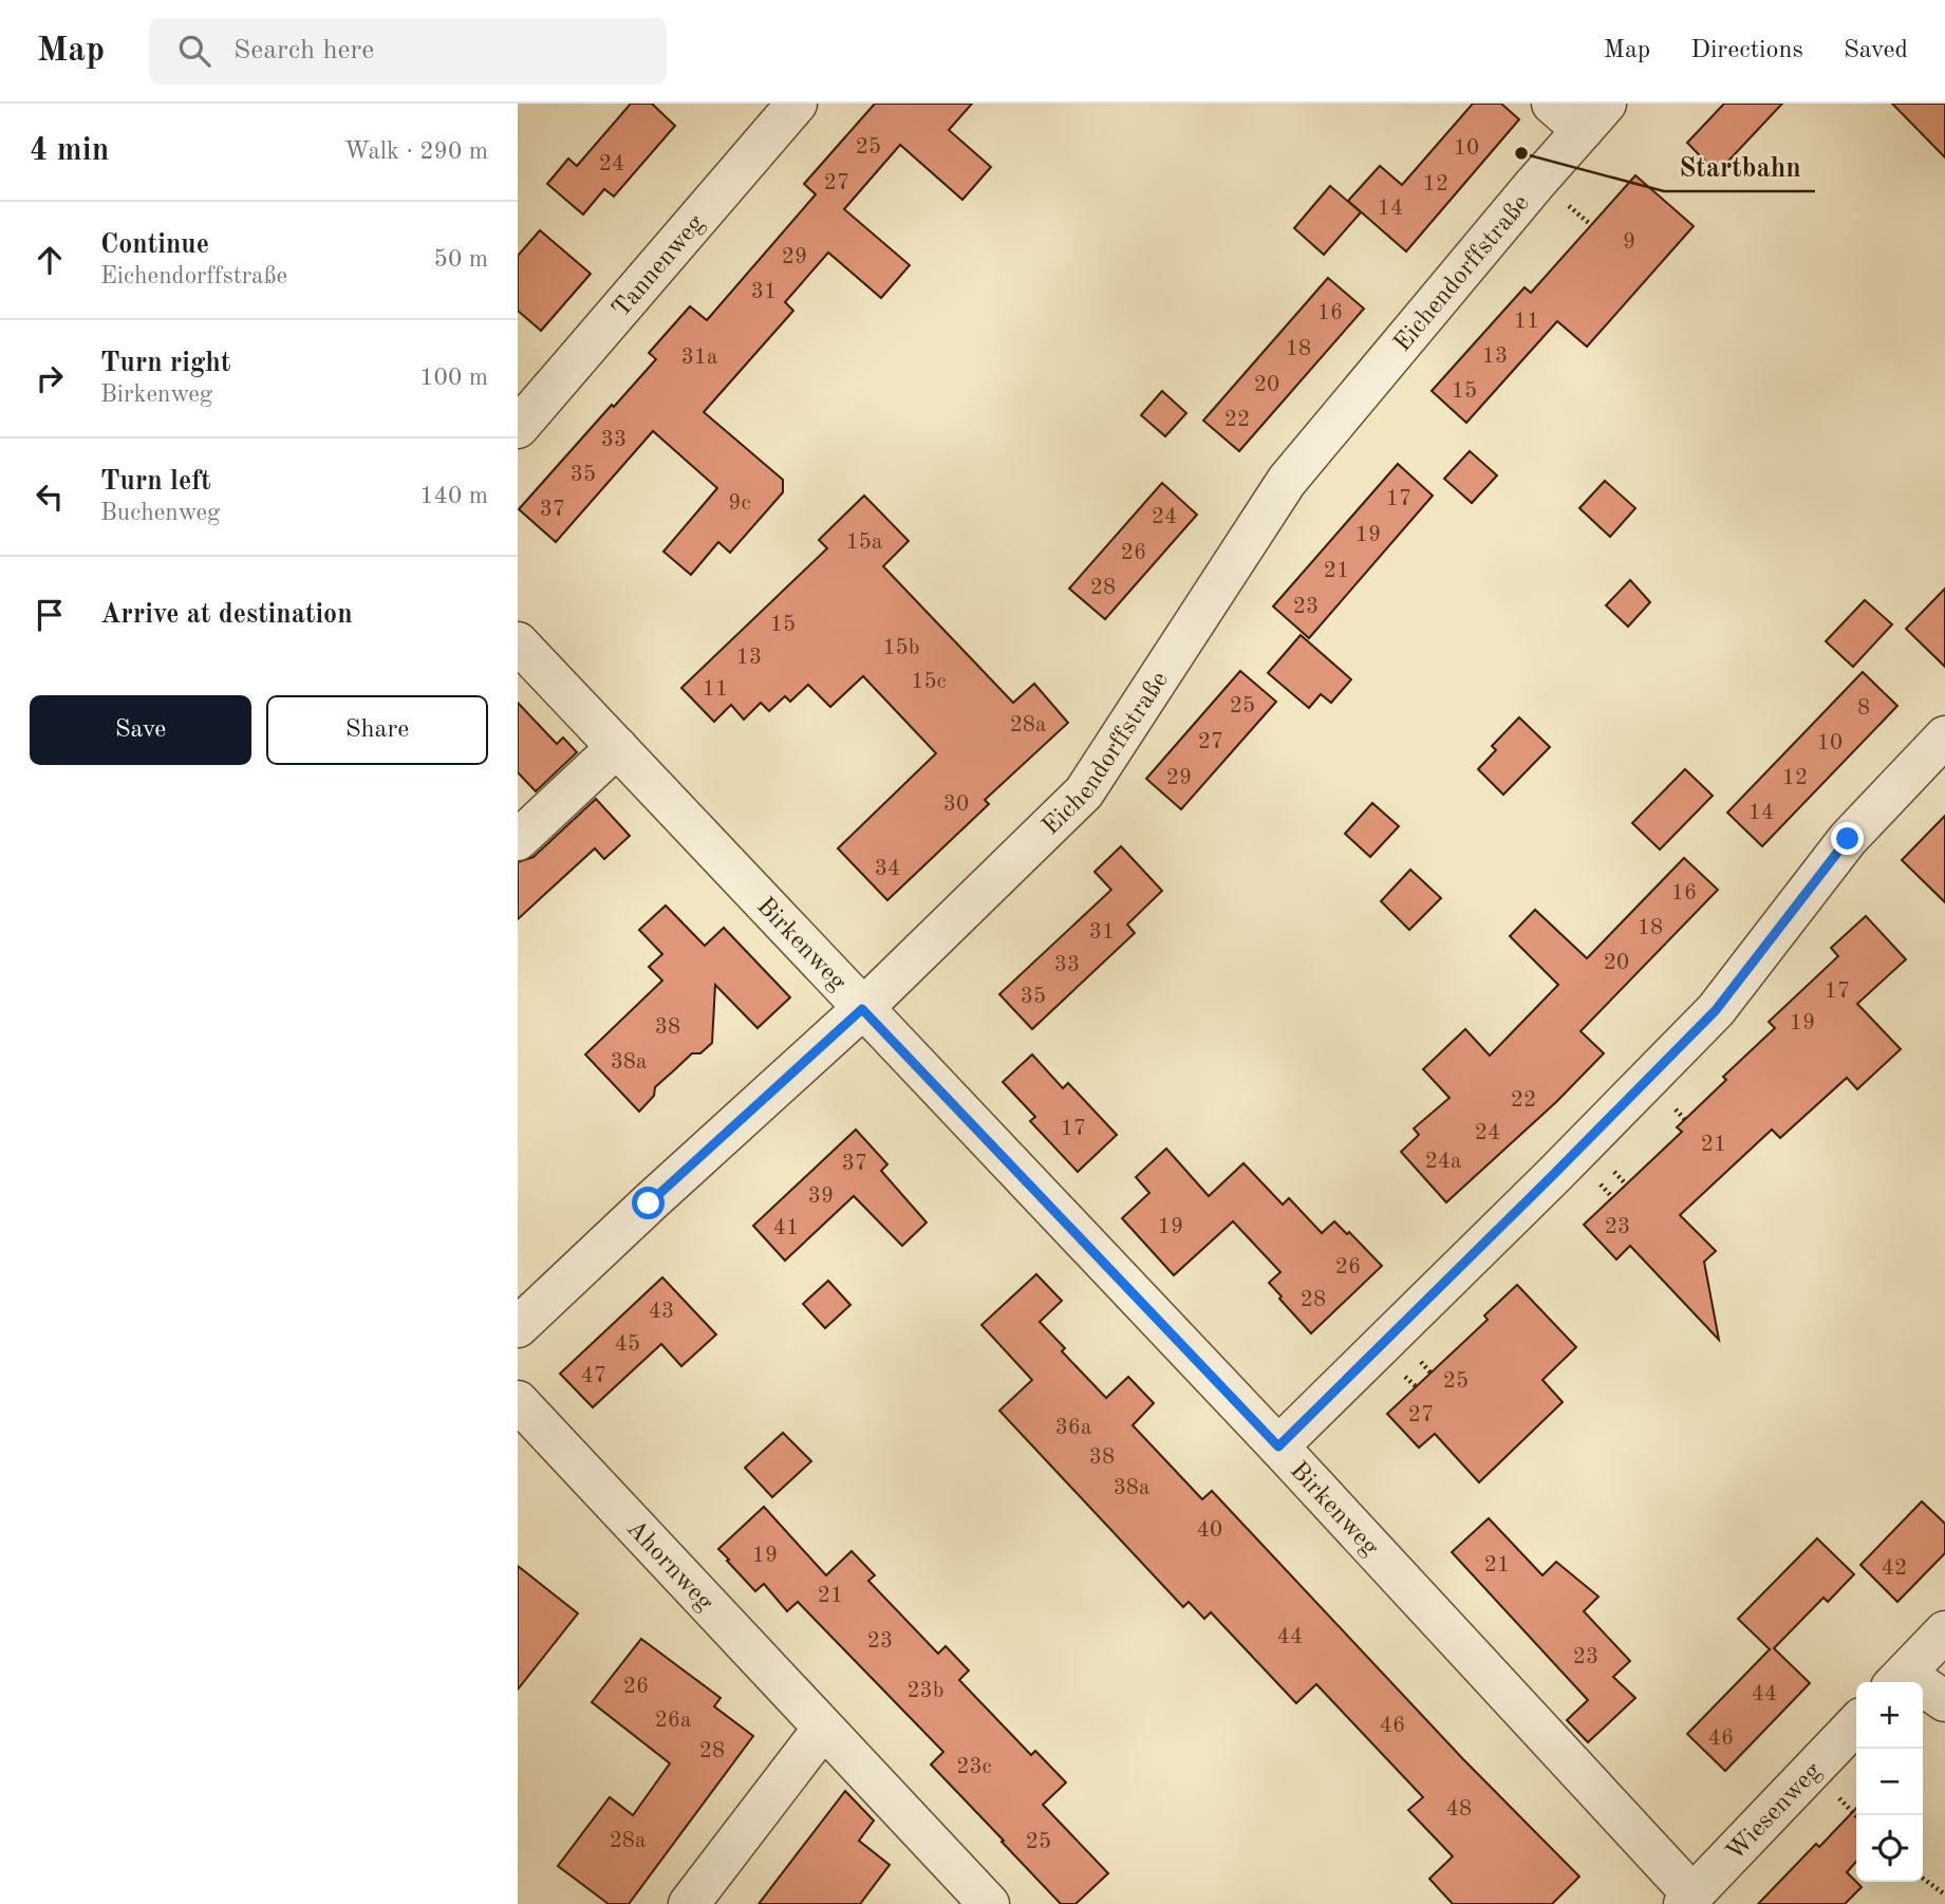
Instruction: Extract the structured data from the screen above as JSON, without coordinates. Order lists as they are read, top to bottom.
{
  "streets": {
    "street": [
      "Tannenweg",
      "Eichendorffstraße",
      "Birkenweg",
      "Ahornweg",
      "Wiesenweg"
    ]
  },
  "crossings": [
    ["Eichendorffstraße", "Birkenweg"],
    ["Birkenweg", "Wiesenweg"]
  ],
  "places": ["Startbahn"],
  "house_numbers": [
    "25",
    "10",
    "24",
    "27",
    "12",
    "14",
    "9",
    "29",
    "31",
    "16",
    "11",
    "18",
    "13",
    "31a",
    "20",
    "15",
    "22",
    "33",
    "35",
    "17",
    "9c",
    "37",
    "24",
    "19",
    "15a",
    "26",
    "21",
    "28",
    "23",
    "15",
    "15b",
    "13",
    "15c",
    "11",
    "25",
    "8",
    "28a",
    "27",
    "10",
    "29",
    "12",
    "30",
    "14",
    "34",
    "16",
    "18",
    "31",
    "20",
    "33",
    "17",
    "35",
    "19",
    "38",
    "38a",
    "22",
    "17",
    "24",
    "21",
    "24a",
    "37",
    "39",
    "19",
    "23",
    "41",
    "26",
    "28",
    "43",
    "45",
    "47",
    "25",
    "27",
    "36a",
    "38",
    "38a",
    "40",
    "19",
    "21",
    "42",
    "21",
    "44",
    "23",
    "23",
    "26",
    "23b",
    "44",
    "26a",
    "46",
    "46",
    "28",
    "23c",
    "48",
    "28a",
    "25"
  ],
  "page": {
    "header": "Map",
    "search": "Search here",
    "nav": ["Map", "Directions", "Saved"],
    "heading": ["4 min", "Walk · 290 m"],
    "list": [
      ["Continue", "Eichendorffstraße", "50 m"],
      ["Turn right", "Birkenweg", "100 m"],
      ["Turn left", "Buchenweg", "140 m"],
      "Arrive at destination"
    ],
    "buttons": ["Save", "Share"],
    "map_buttons": ["+", "−"]
  }
}
